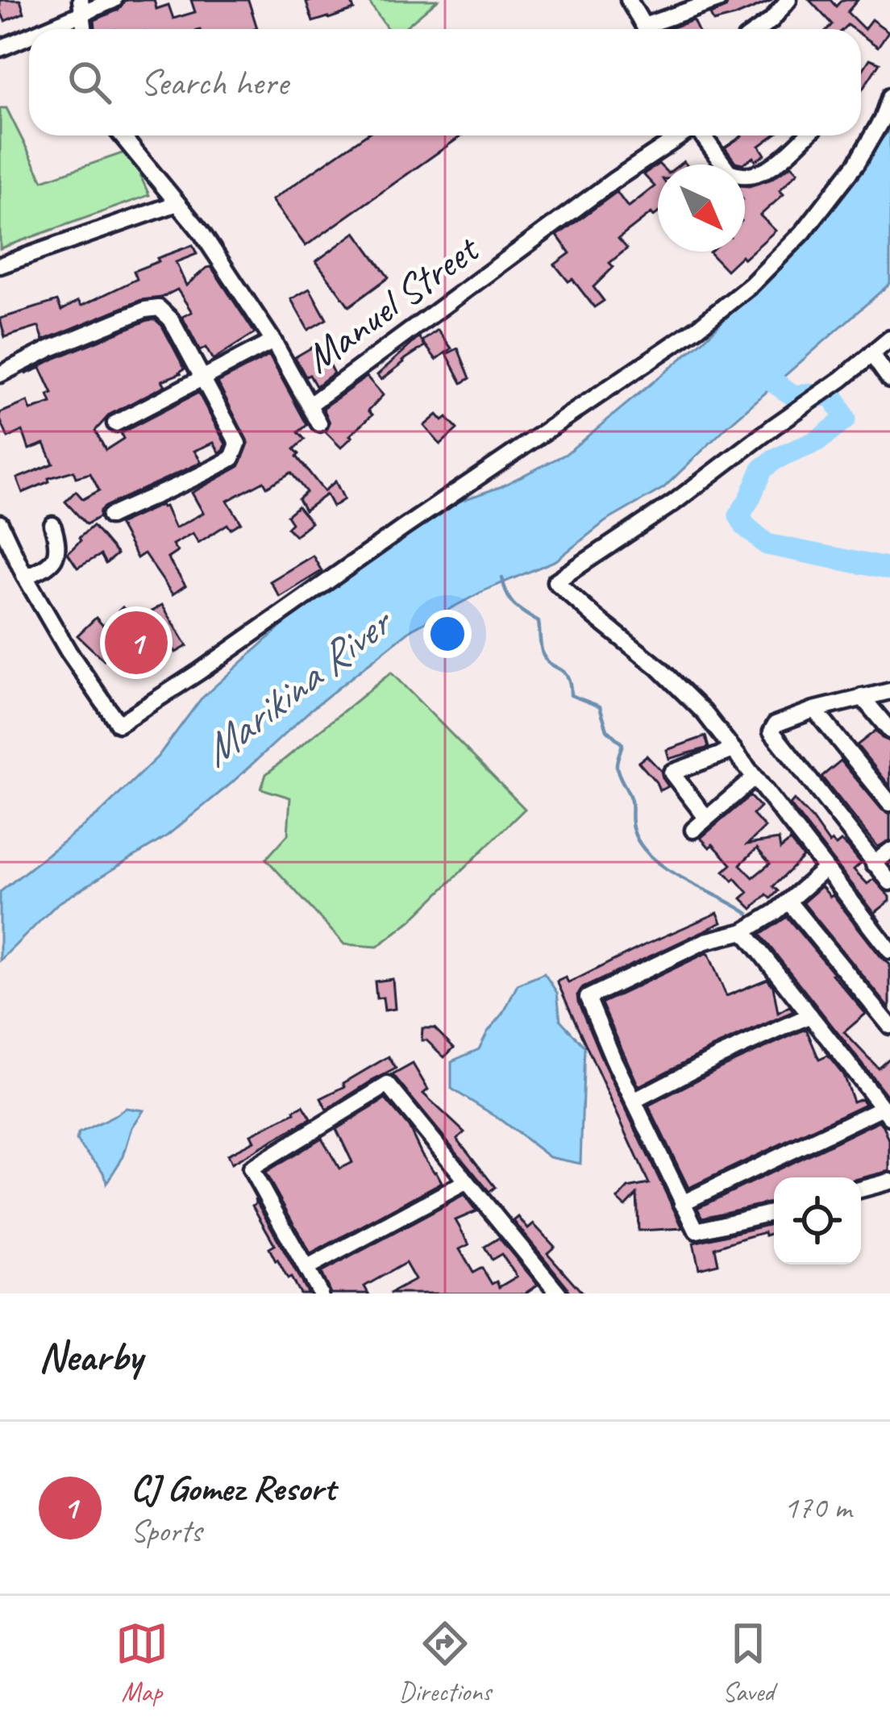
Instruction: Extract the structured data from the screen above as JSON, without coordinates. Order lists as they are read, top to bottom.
{
  "streets": {
    "street": ["Manuel Street"]
  },
  "water": ["Marikina River"],
  "north": "bottom right",
  "page": {
    "search": "Search here",
    "pins": "1",
    "heading": "Nearby",
    "list": [
      {
        "mark": "1",
        "name": "CJ Gomez Resort",
        "note": "Sports",
        "value": "170 m"
      }
    ],
    "nav": ["Map", "Directions", "Saved"]
  }
}
